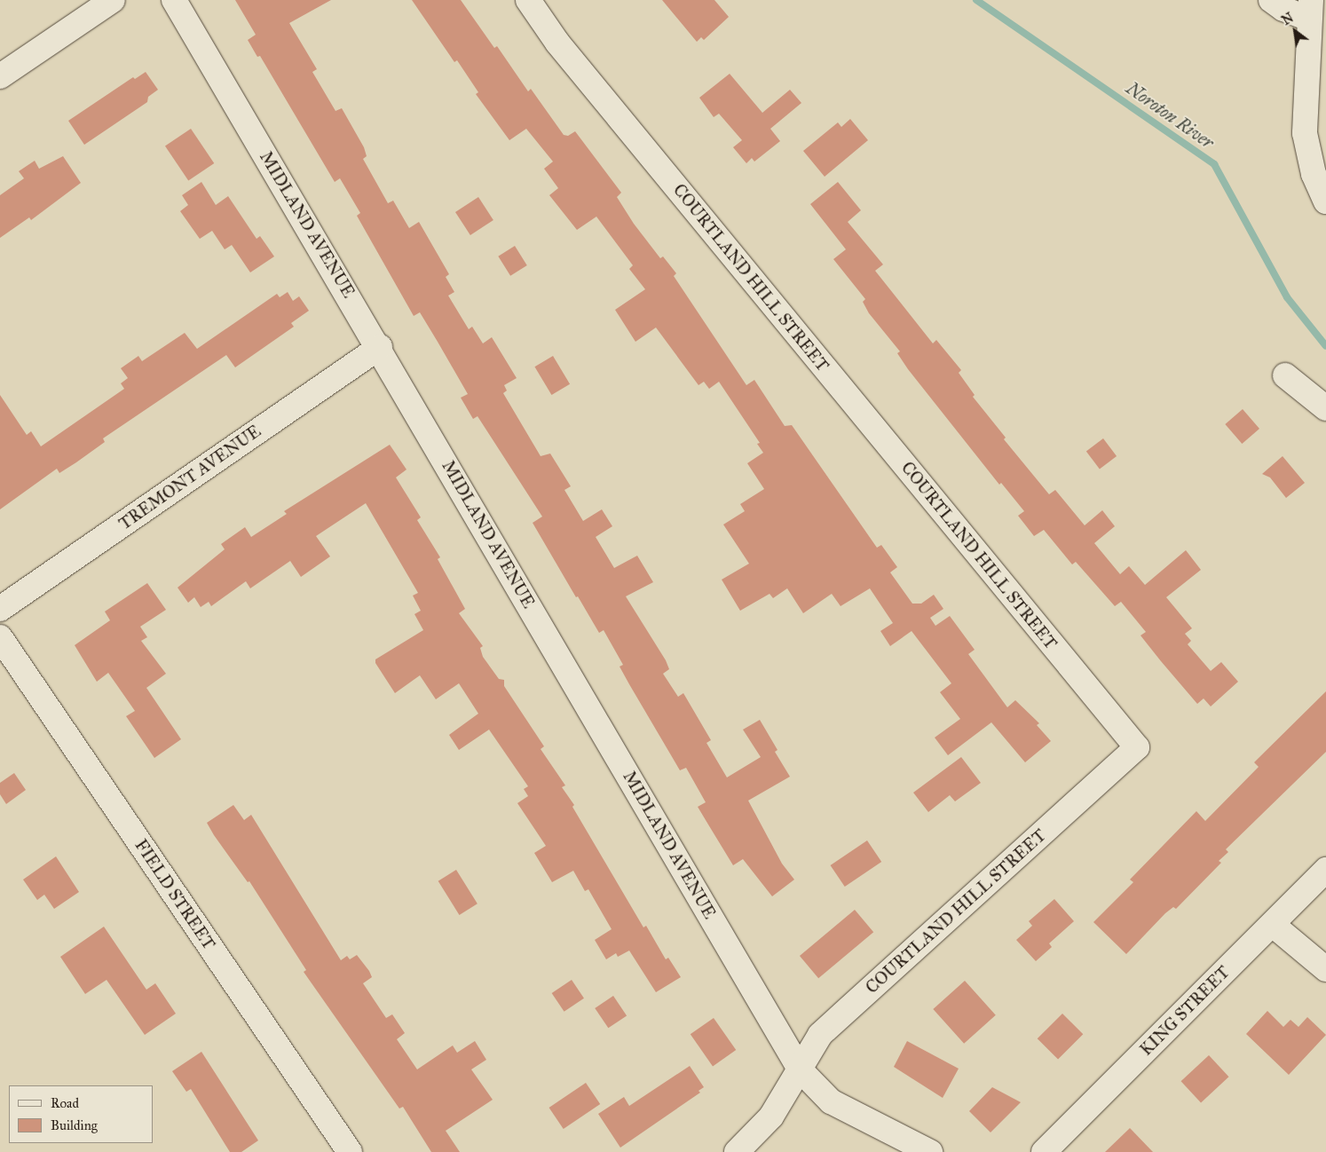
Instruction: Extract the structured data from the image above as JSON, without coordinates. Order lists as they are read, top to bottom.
{
  "streets": {
    "street": [
      "MIDLAND AVENUE",
      "COURTLAND HILL STREET",
      "TREMONT AVENUE",
      "FIELD STREET",
      "KING STREET"
    ]
  },
  "crossings": [
    ["MIDLAND AVENUE", "COURTLAND HILL STREET"],
    ["MIDLAND AVENUE", "TREMONT AVENUE"]
  ],
  "water": ["Noroton River"],
  "legend": ["Road", "Building"],
  "north": "top left"
}
